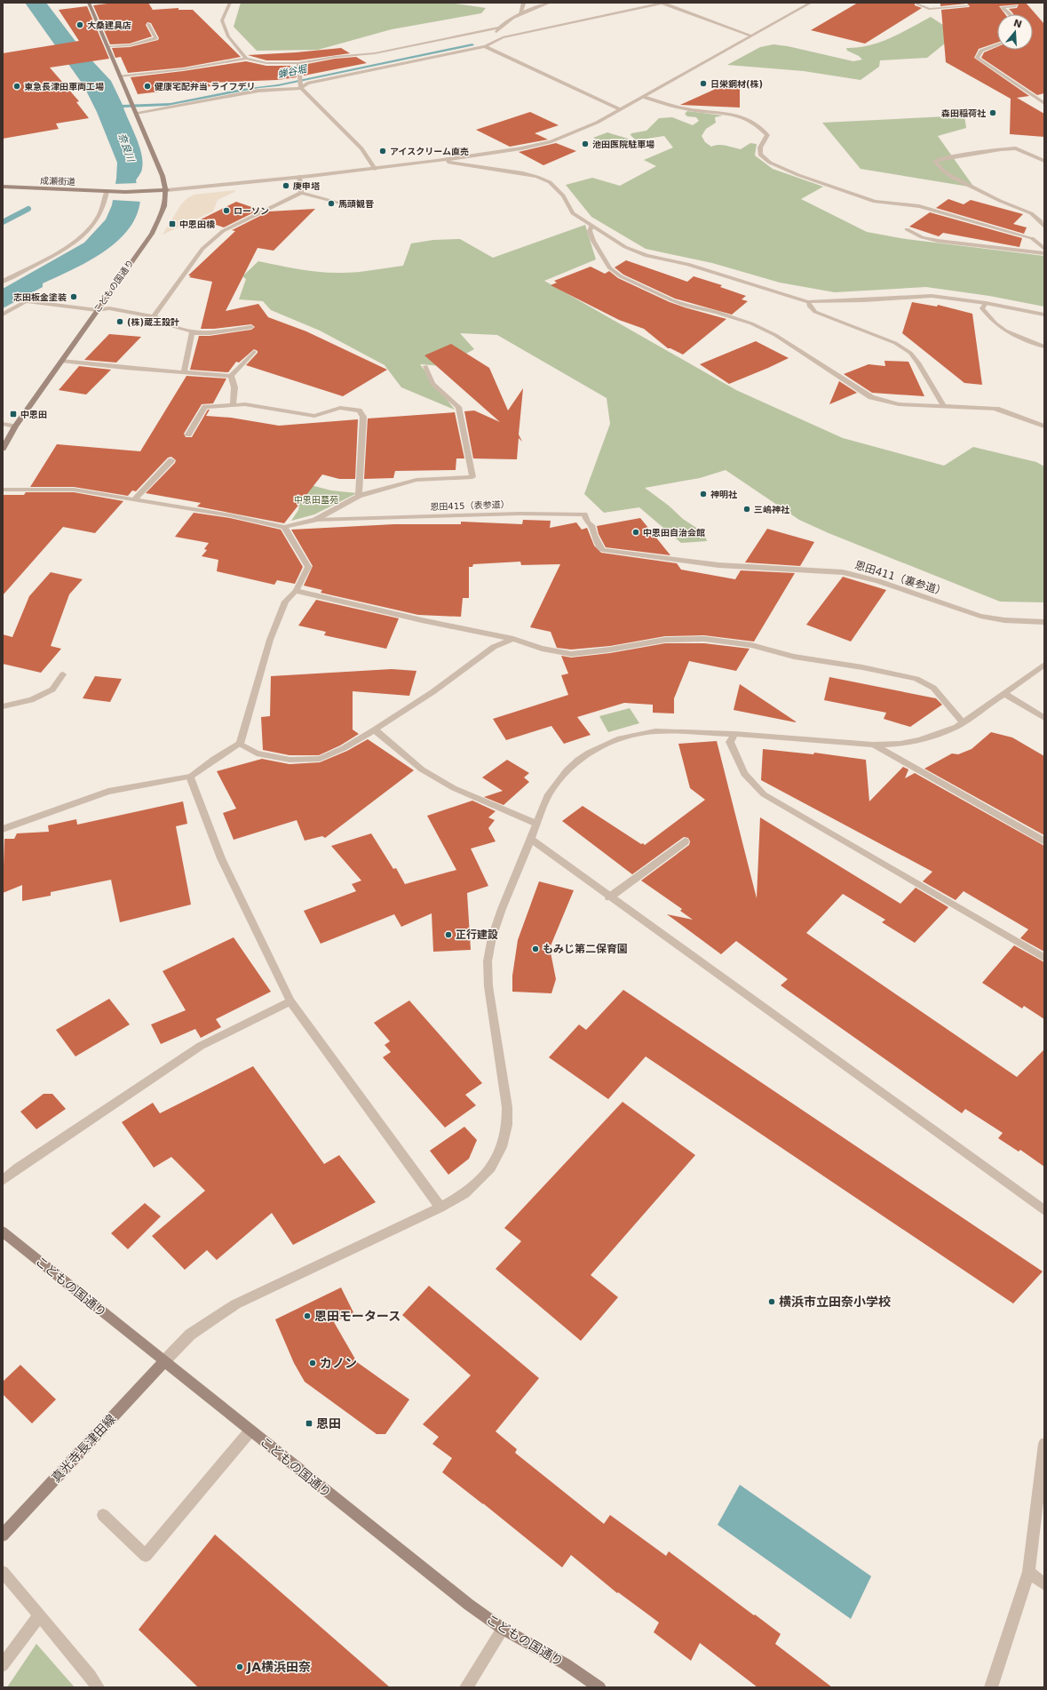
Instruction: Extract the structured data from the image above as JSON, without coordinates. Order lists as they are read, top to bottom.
{
  "streets": {
    "main road": ["成瀬街道", "こどもの国通り", "真光寺長津田線"],
    "street": ["恩田415（表参道）", "恩田411（裏参道）"]
  },
  "crossings": [
    ["こどもの国通り", "真光寺長津田線"],
    ["恩田415（表参道）", "恩田411（裏参道）"]
  ],
  "water": ["蝉谷堀", "奈良川"],
  "parks": ["中恩田墓苑"],
  "places": {
    "other": [
      "大桑建具店",
      "日栄鋼材(株)",
      "東急長津田車両工場",
      "健康宅配弁当 ライフデリ",
      "森田稲荷社",
      "池田医院駐車場",
      "アイスクリーム直売",
      "庚申塔",
      "馬頭観音",
      "ローソン",
      "志田板金塗装",
      "(株)蔵王設計",
      "神明社",
      "三嶋神社",
      "中恩田自治会館",
      "正行建設",
      "もみじ第二保育園",
      "横浜市立田奈小学校",
      "恩田モータース",
      "カノン",
      "JA横浜田奈"
    ],
    "transit": ["中恩田橋", "中恩田", "恩田"]
  },
  "north": "top"
}
